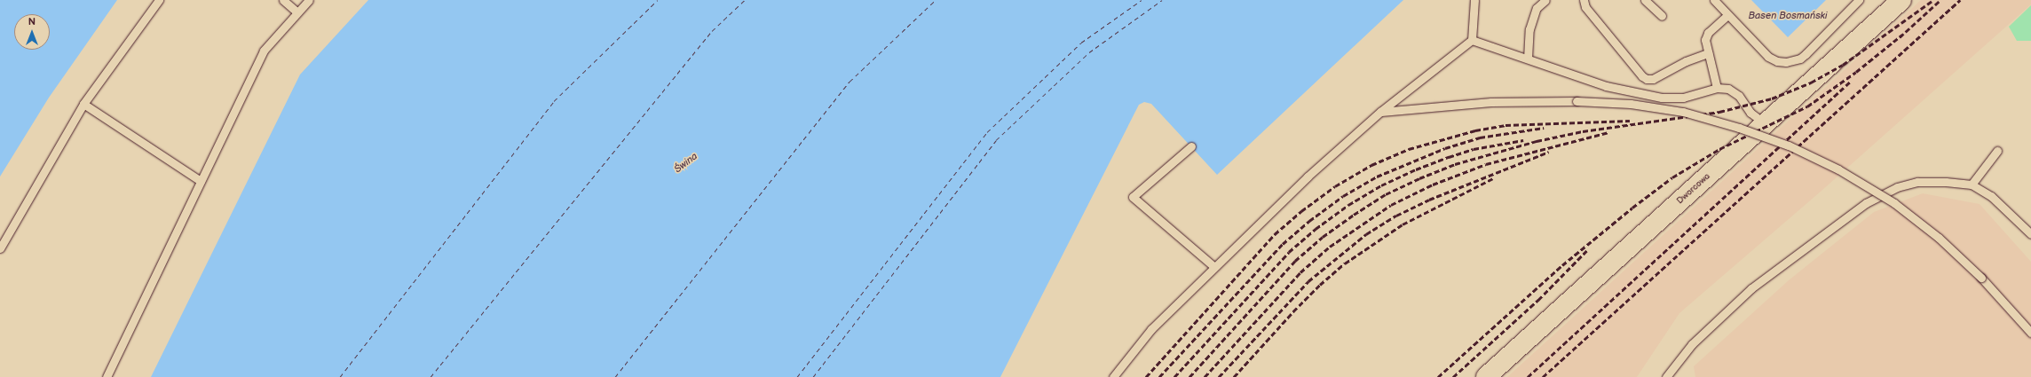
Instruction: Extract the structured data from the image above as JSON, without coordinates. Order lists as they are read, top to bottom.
{
  "streets": {
    "street": ["Dworcowa"]
  },
  "water": ["Basen Bosmański", "Świna"],
  "north": "top"
}
